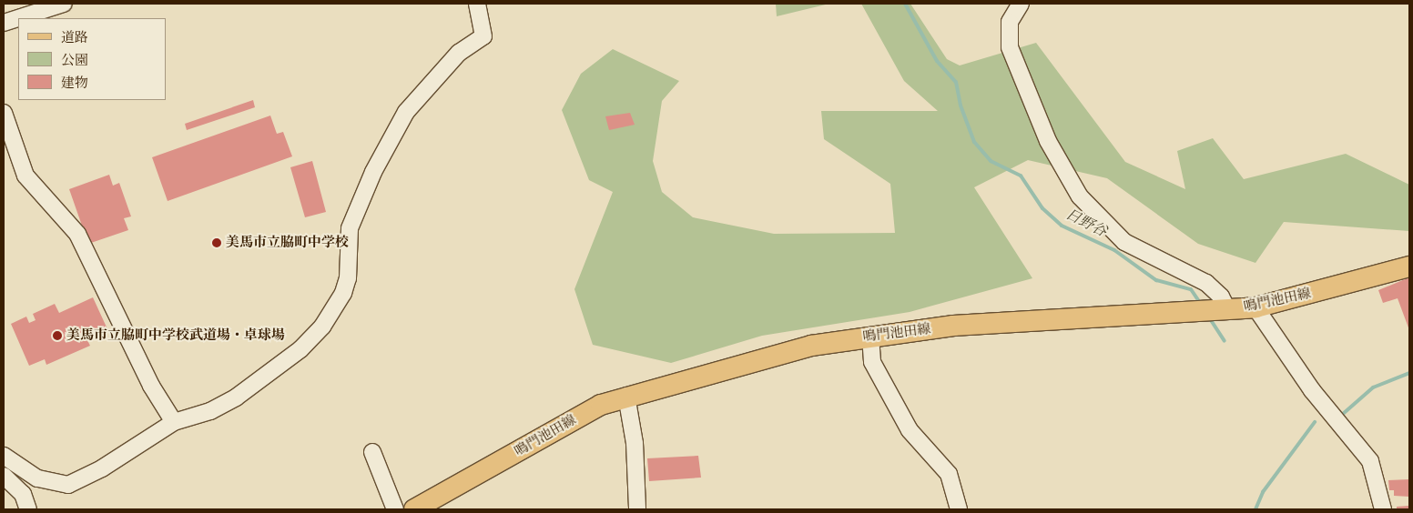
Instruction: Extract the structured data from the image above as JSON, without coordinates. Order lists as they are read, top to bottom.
{
  "streets": {
    "main road": ["鳴門池田線"]
  },
  "water": ["日野谷"],
  "places": ["美馬市立脇町中学校", "美馬市立脇町中学校武道場・卓球場"],
  "legend": ["道路", "公園", "建物"]
}
